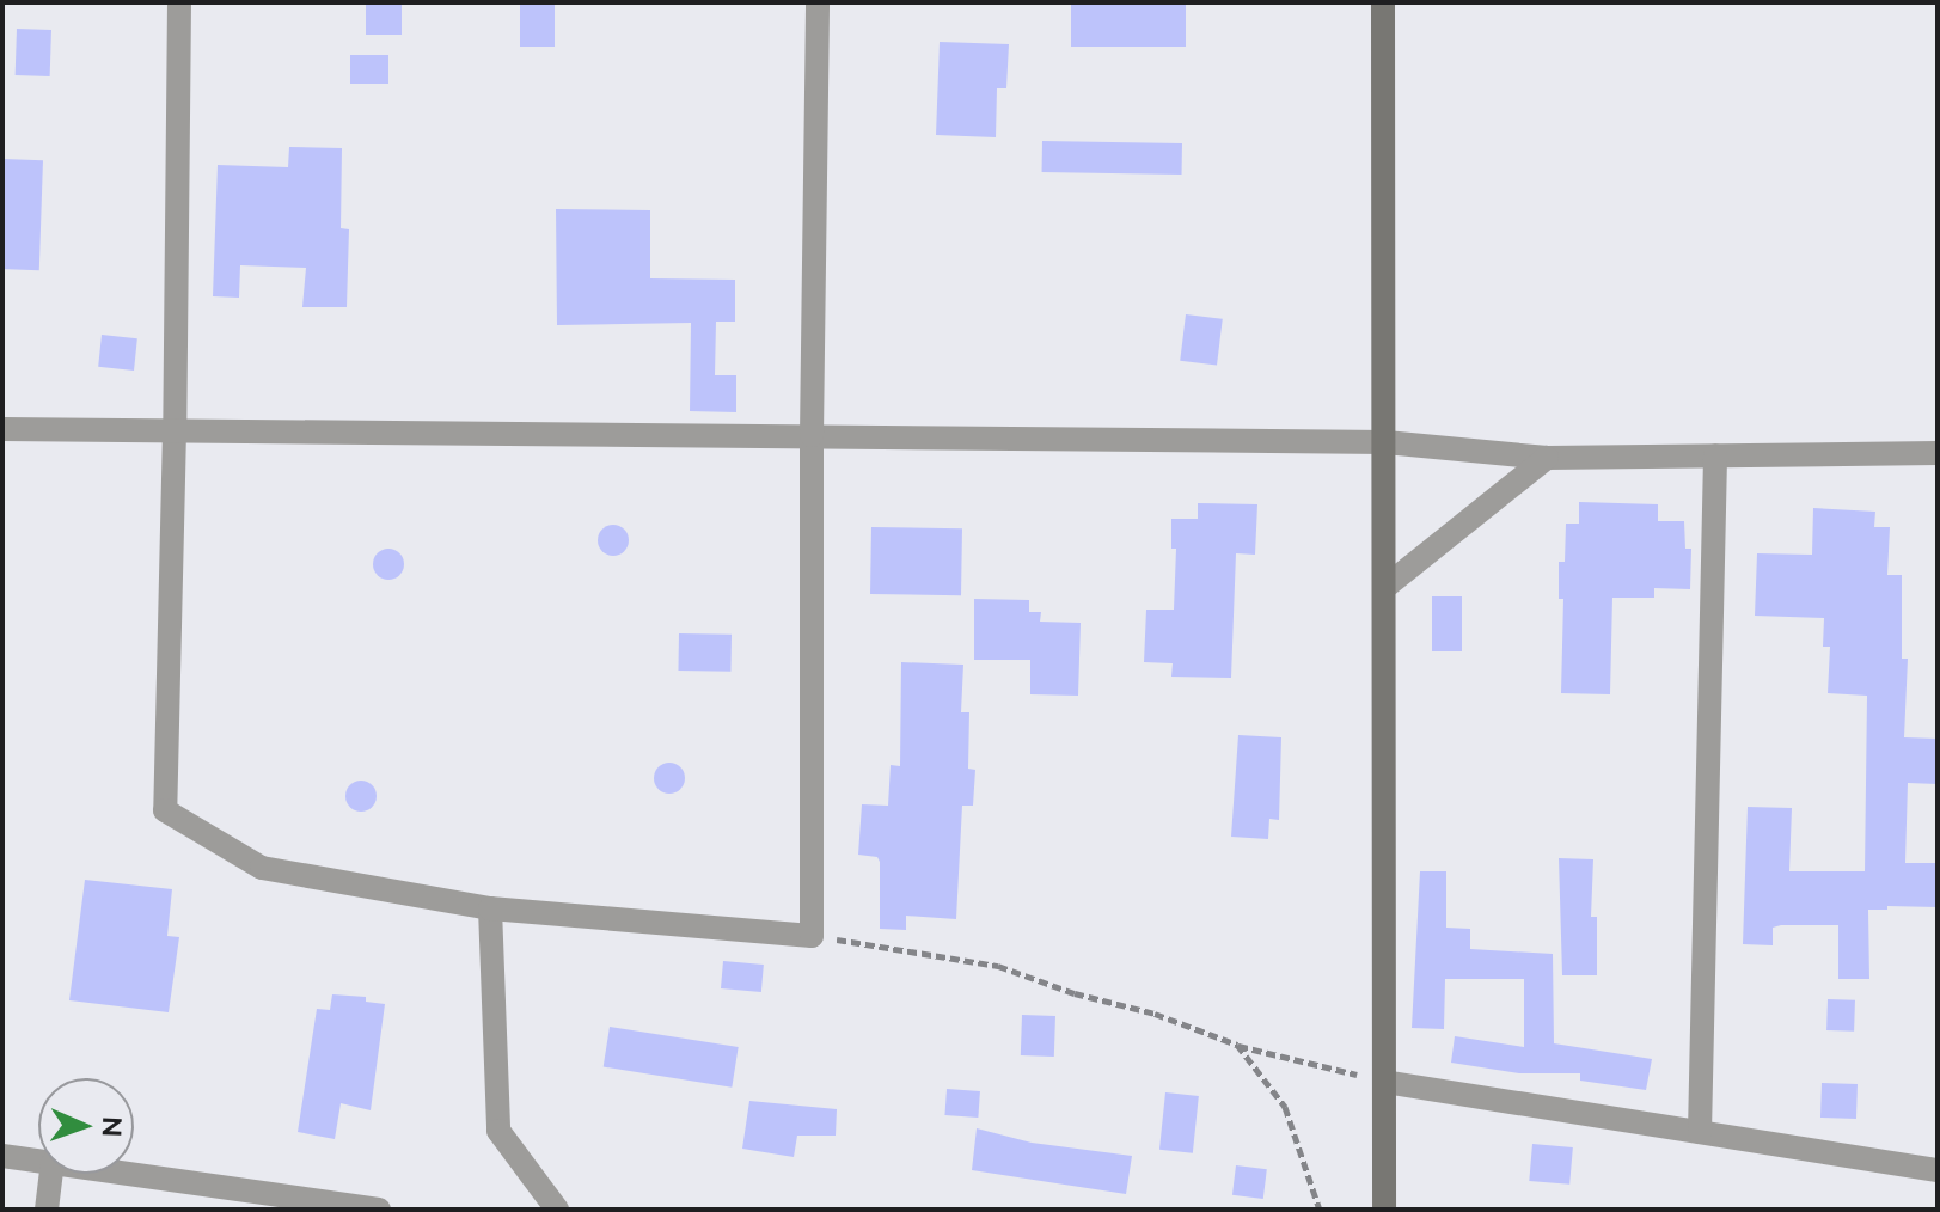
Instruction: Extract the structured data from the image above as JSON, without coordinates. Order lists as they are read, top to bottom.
{
  "north": "right"
}
